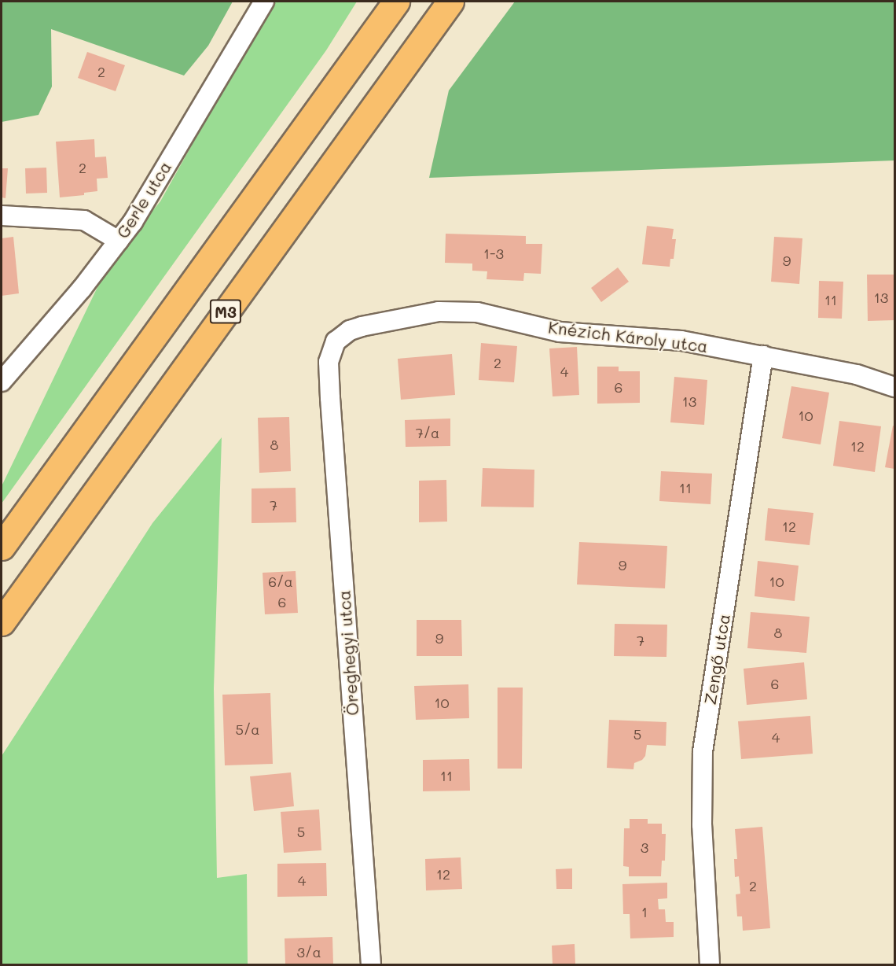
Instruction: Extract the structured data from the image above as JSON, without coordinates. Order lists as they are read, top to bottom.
{
  "streets": {
    "highway": ["M3"],
    "street": [
      "Gerle utca",
      "Knézich Károly utca",
      "Öreghegyi utca",
      "Zengő utca"
    ]
  },
  "crossings": [
    ["Knézich Károly utca", "Öreghegyi utca"],
    ["Knézich Károly utca", "Zengő utca"]
  ],
  "house_numbers": [
    "2",
    "2",
    "1-3",
    "9",
    "13",
    "11",
    "2",
    "4",
    "6",
    "13",
    "10",
    "7/a",
    "8",
    "12",
    "11",
    "7",
    "12",
    "9",
    "6/a",
    "10",
    "6",
    "8",
    "9",
    "7",
    "6",
    "10",
    "5/a",
    "5",
    "4",
    "11",
    "5",
    "3",
    "12",
    "4",
    "2",
    "1",
    "3/a"
  ]
}
